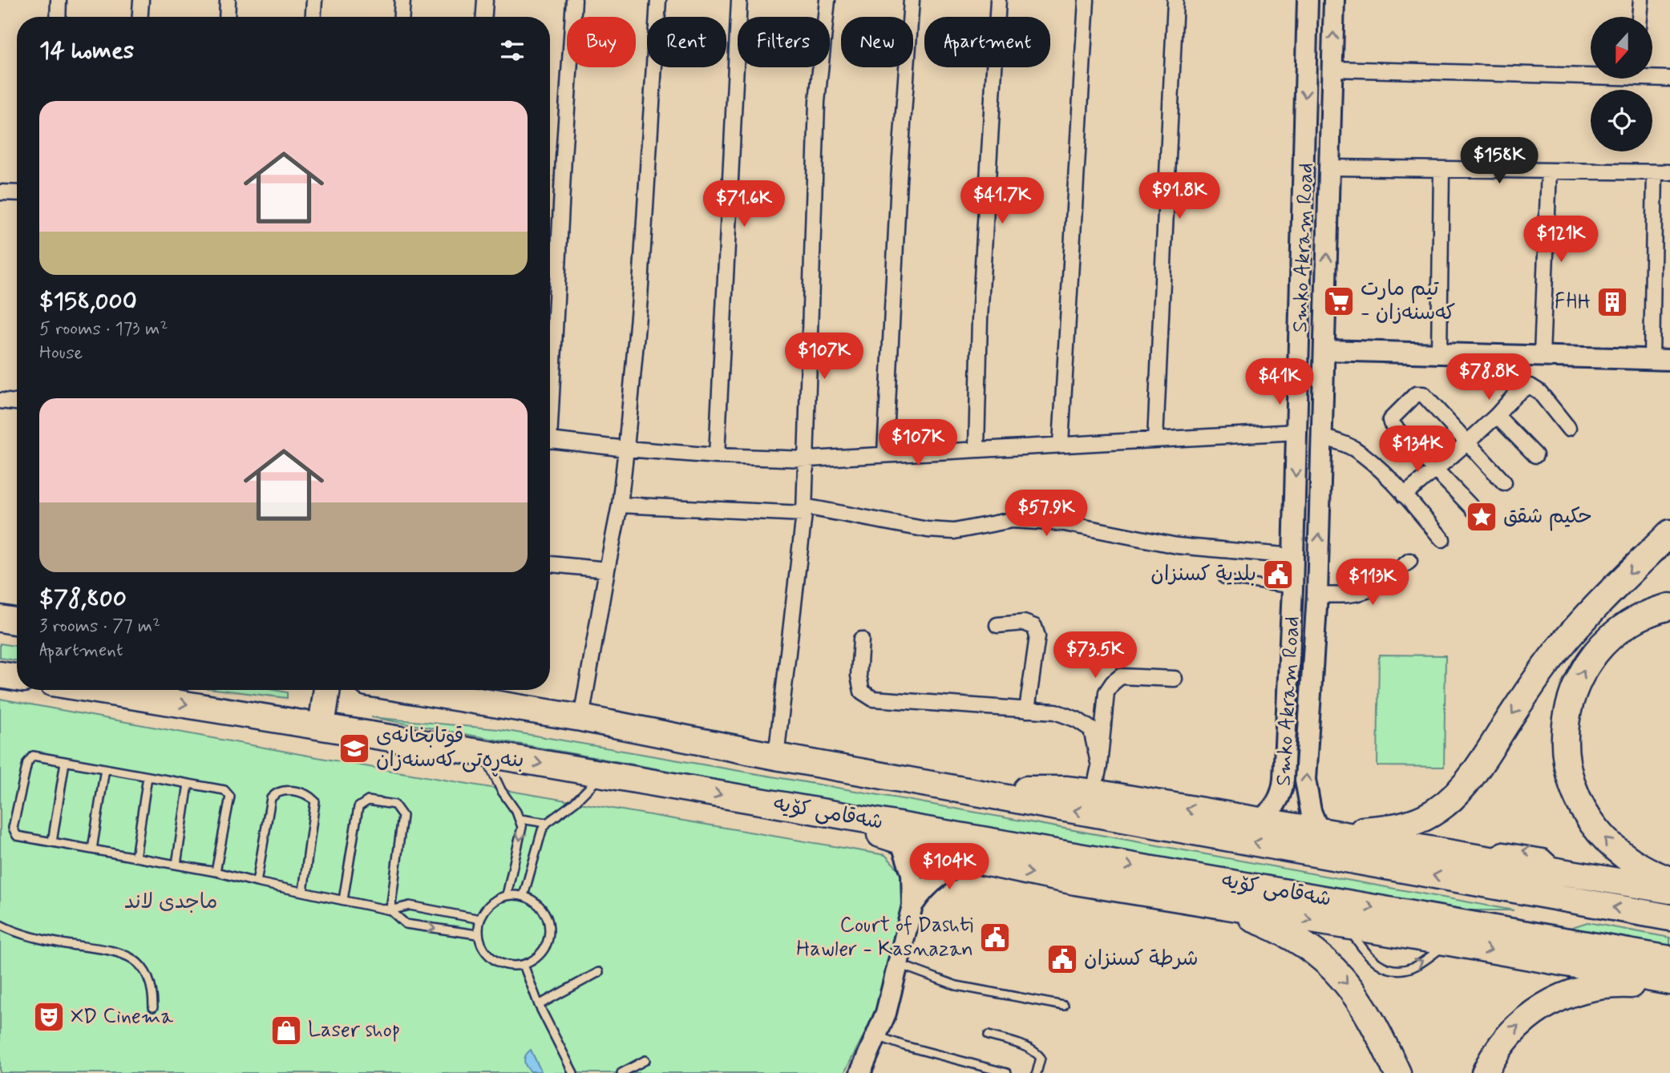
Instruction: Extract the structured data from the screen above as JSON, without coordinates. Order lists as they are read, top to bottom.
{
  "streets": {
    "highway": ["شەقامی کۆیە"],
    "street": ["Smko Akram Road"]
  },
  "parks": ["ماجدی لاند"],
  "places": {
    "supermarket": ["تیم مارت - کەسنەزان"],
    "building": ["FHH"],
    "place": ["حكيم شقق"],
    "public building": ["بلدية كسنزان", "Court of Dashti Hawler - Kasnazan", "شرطة كسنزان"],
    "school or university": ["قوتابخانەی بنەڕەتی کەسنەزان"],
    "theatre": ["XD Cinema"],
    "shop": ["Laser shop"]
  },
  "north": "bottom",
  "page": {
    "chip": [
      "Buy",
      "Rent",
      "Filters",
      "New",
      "Apartment"
    ],
    "heading": "14 homes",
    "list": [
      {
        "name": "$158,000",
        "note": "5 rooms · 173 m² · House"
      },
      {
        "name": "$78,800",
        "note": "3 rooms · 77 m² · Apartment"
      }
    ],
    "price": [
      "$158K",
      "$91.8K",
      "$41.7K",
      "$71.6K",
      "$121K",
      "$107K",
      "$78.8K",
      "$41K",
      "$107K",
      "$134K",
      "$57.9K",
      "$113K",
      "$73.5K",
      "$104K"
    ]
  }
}
